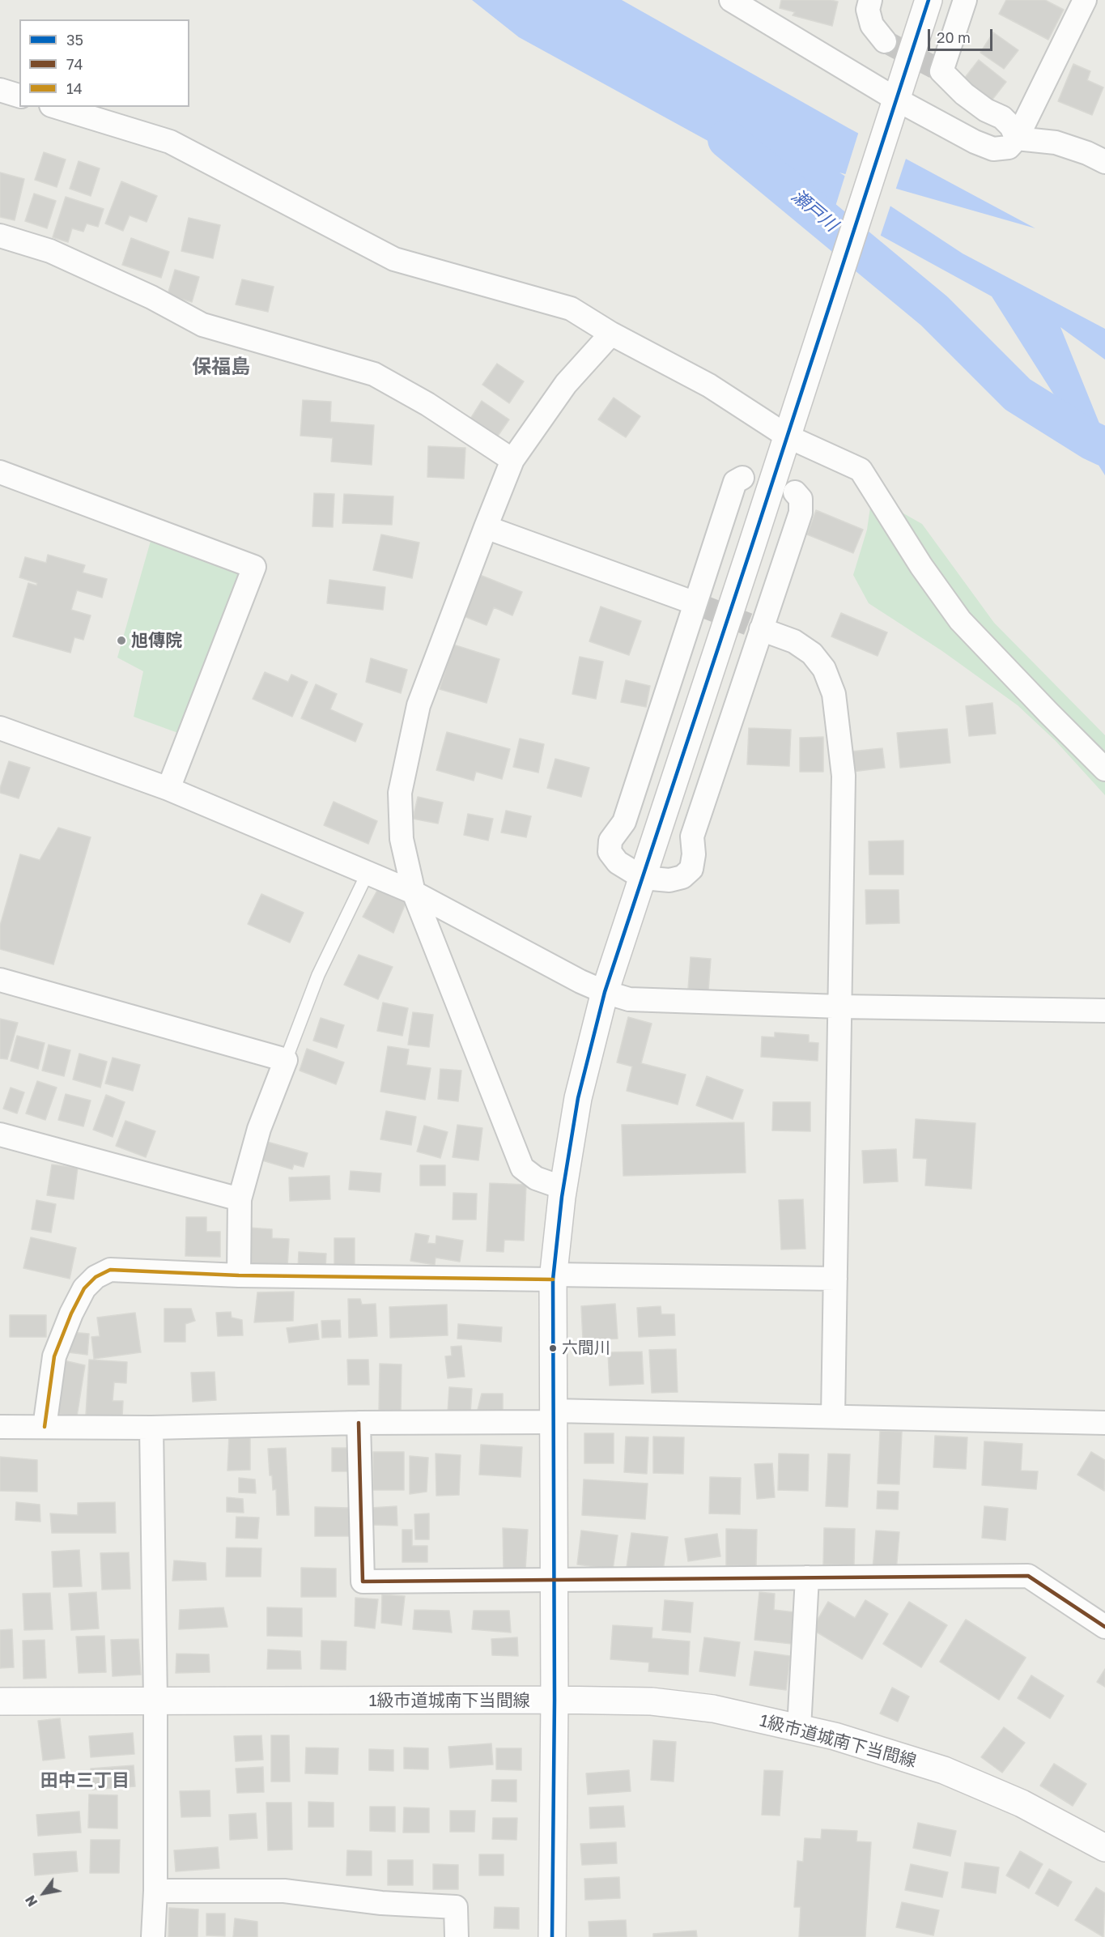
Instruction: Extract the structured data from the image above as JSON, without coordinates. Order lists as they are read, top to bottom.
{
  "streets": {
    "main road": ["1級市道城南下当間線"]
  },
  "districts": ["保福島", "田中三丁目"],
  "water": ["瀬戸川"],
  "places": ["旭傳院", "六間川"],
  "lines": ["transit line 35", "transit line 14", "transit line 74"],
  "legend": ["35", "74", "14"],
  "scale_bar": "20 m",
  "north": "bottom left"
}
